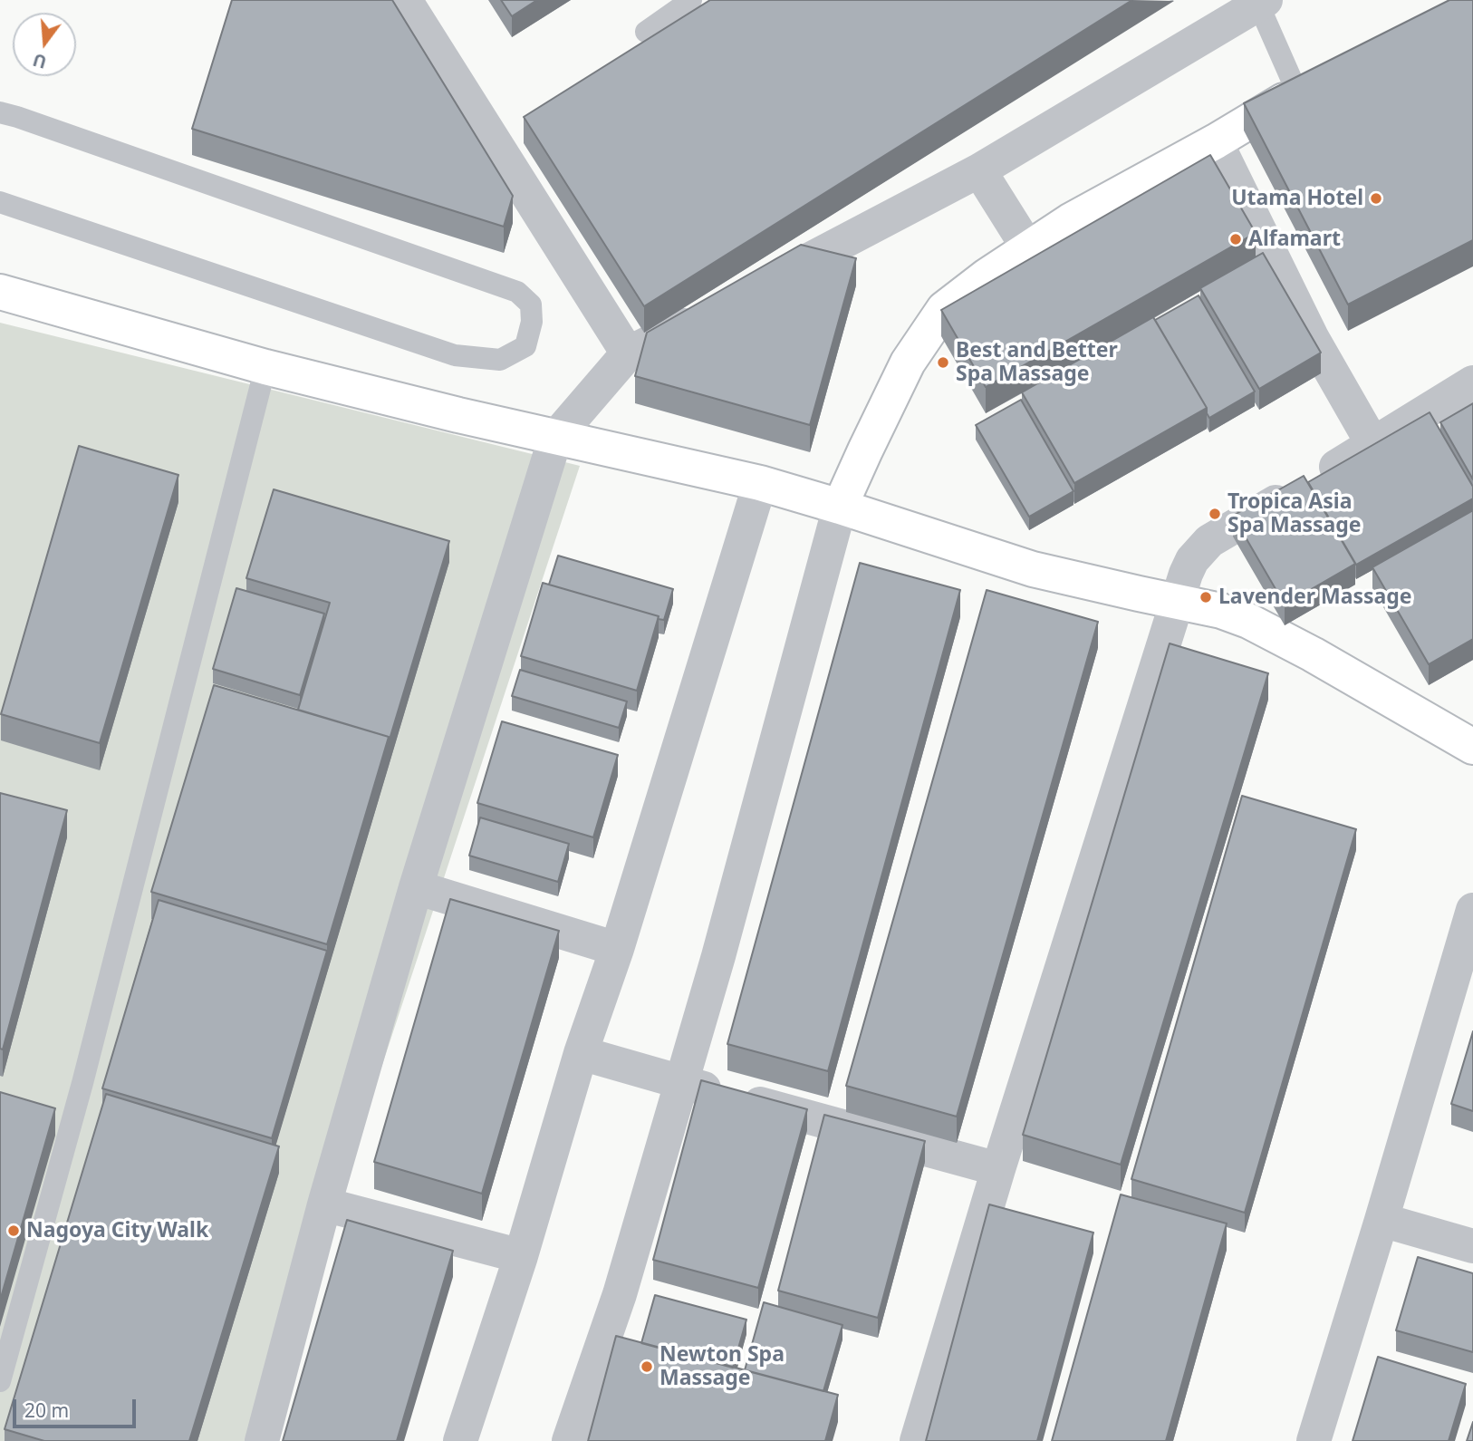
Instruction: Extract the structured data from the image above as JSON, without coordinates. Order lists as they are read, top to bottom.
{
  "places": [
    "Utama Hotel",
    "Alfamart",
    "Best and Better Spa Massage",
    "Tropica Asia Spa Massage",
    "Lavender Massage",
    "Nagoya City Walk",
    "Newton Spa Massage"
  ],
  "scale_bar": "20 m",
  "north": "bottom"
}
